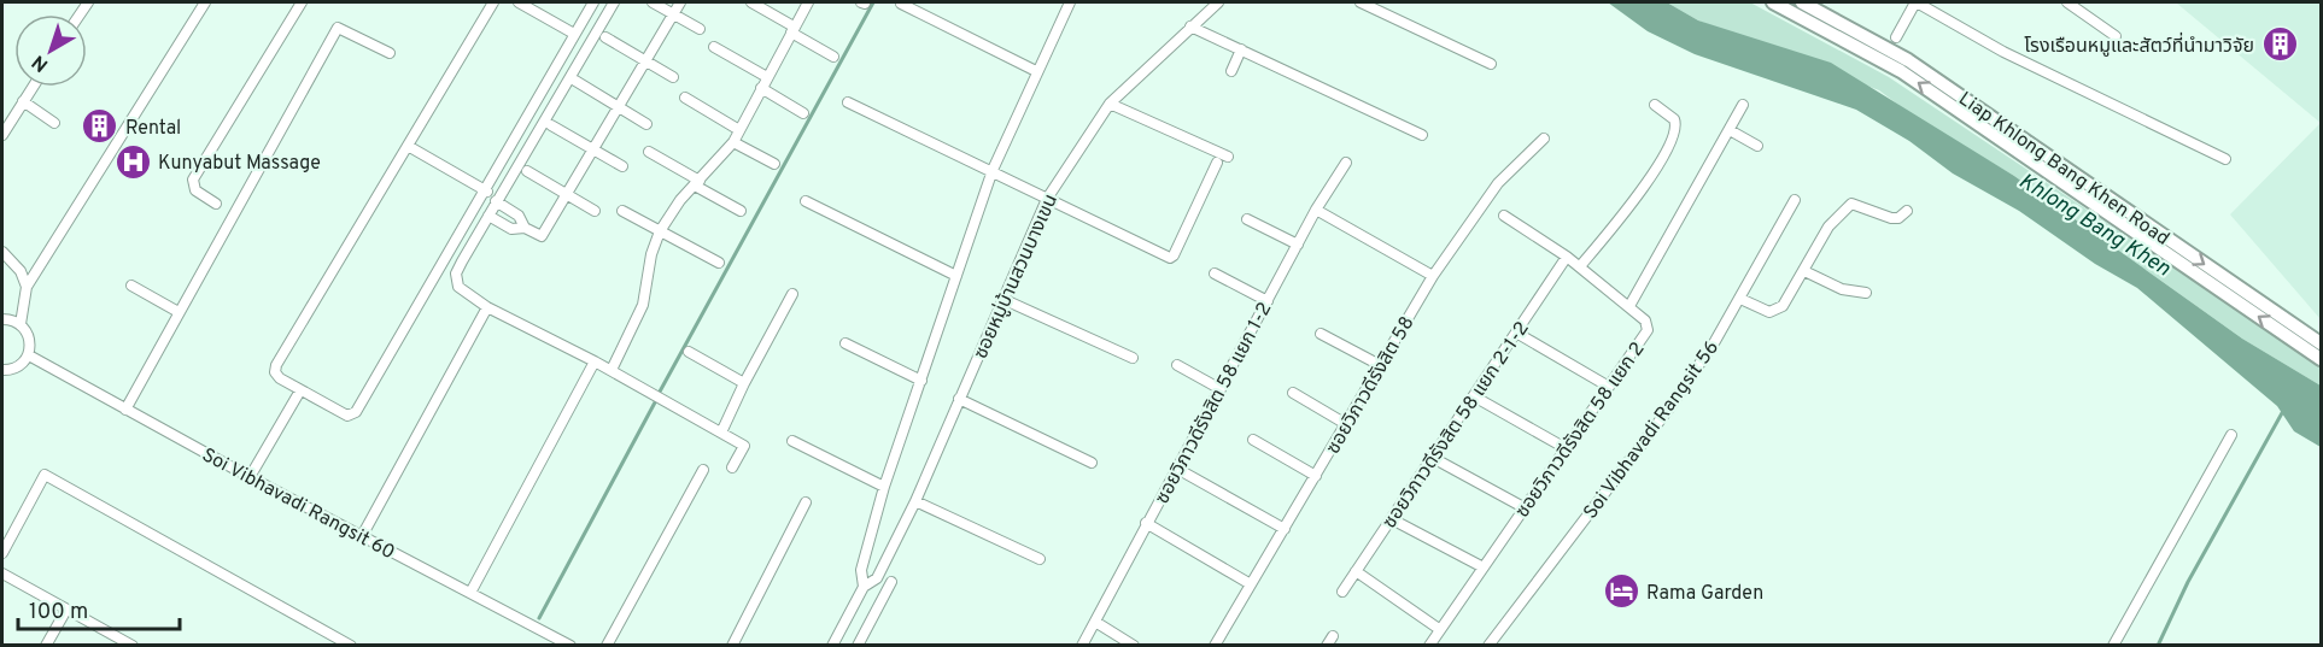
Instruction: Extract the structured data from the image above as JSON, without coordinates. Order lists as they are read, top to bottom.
{
  "streets": {
    "main road": ["Liap Khlong Bang Khen Road"],
    "street": [
      "ซอยหมู่บ้านสวนบางเขน",
      "ซอยวิภาวดีรังสิต 58",
      "ซอยวิภาวดีรังสิต 58 แยก 1-2",
      "ซอยวิภาวดีรังสิต 58 แยก 2-1-2",
      "ซอยวิภาวดีรังสิต 58 แยก 2",
      "Soi Vibhavadi Rangsit 56",
      "Soi Vibhavadi Rangsit 60"
    ]
  },
  "crossings": [
    ["ซอยวิภาวดีรังสิต 58 แยก 2-1-2", "ซอยวิภาวดีรังสิต 58 แยก 2"]
  ],
  "water": ["Khlong Bang Khen"],
  "places": {
    "building": ["โรงเรือนหมูและสัตว์ที่นำมาวิจัย", "Rental"],
    "hospital": ["Kunyabut Massage"],
    "hotel": ["Rama Garden"]
  },
  "scale_bar": "100 m",
  "north": "bottom left"
}
